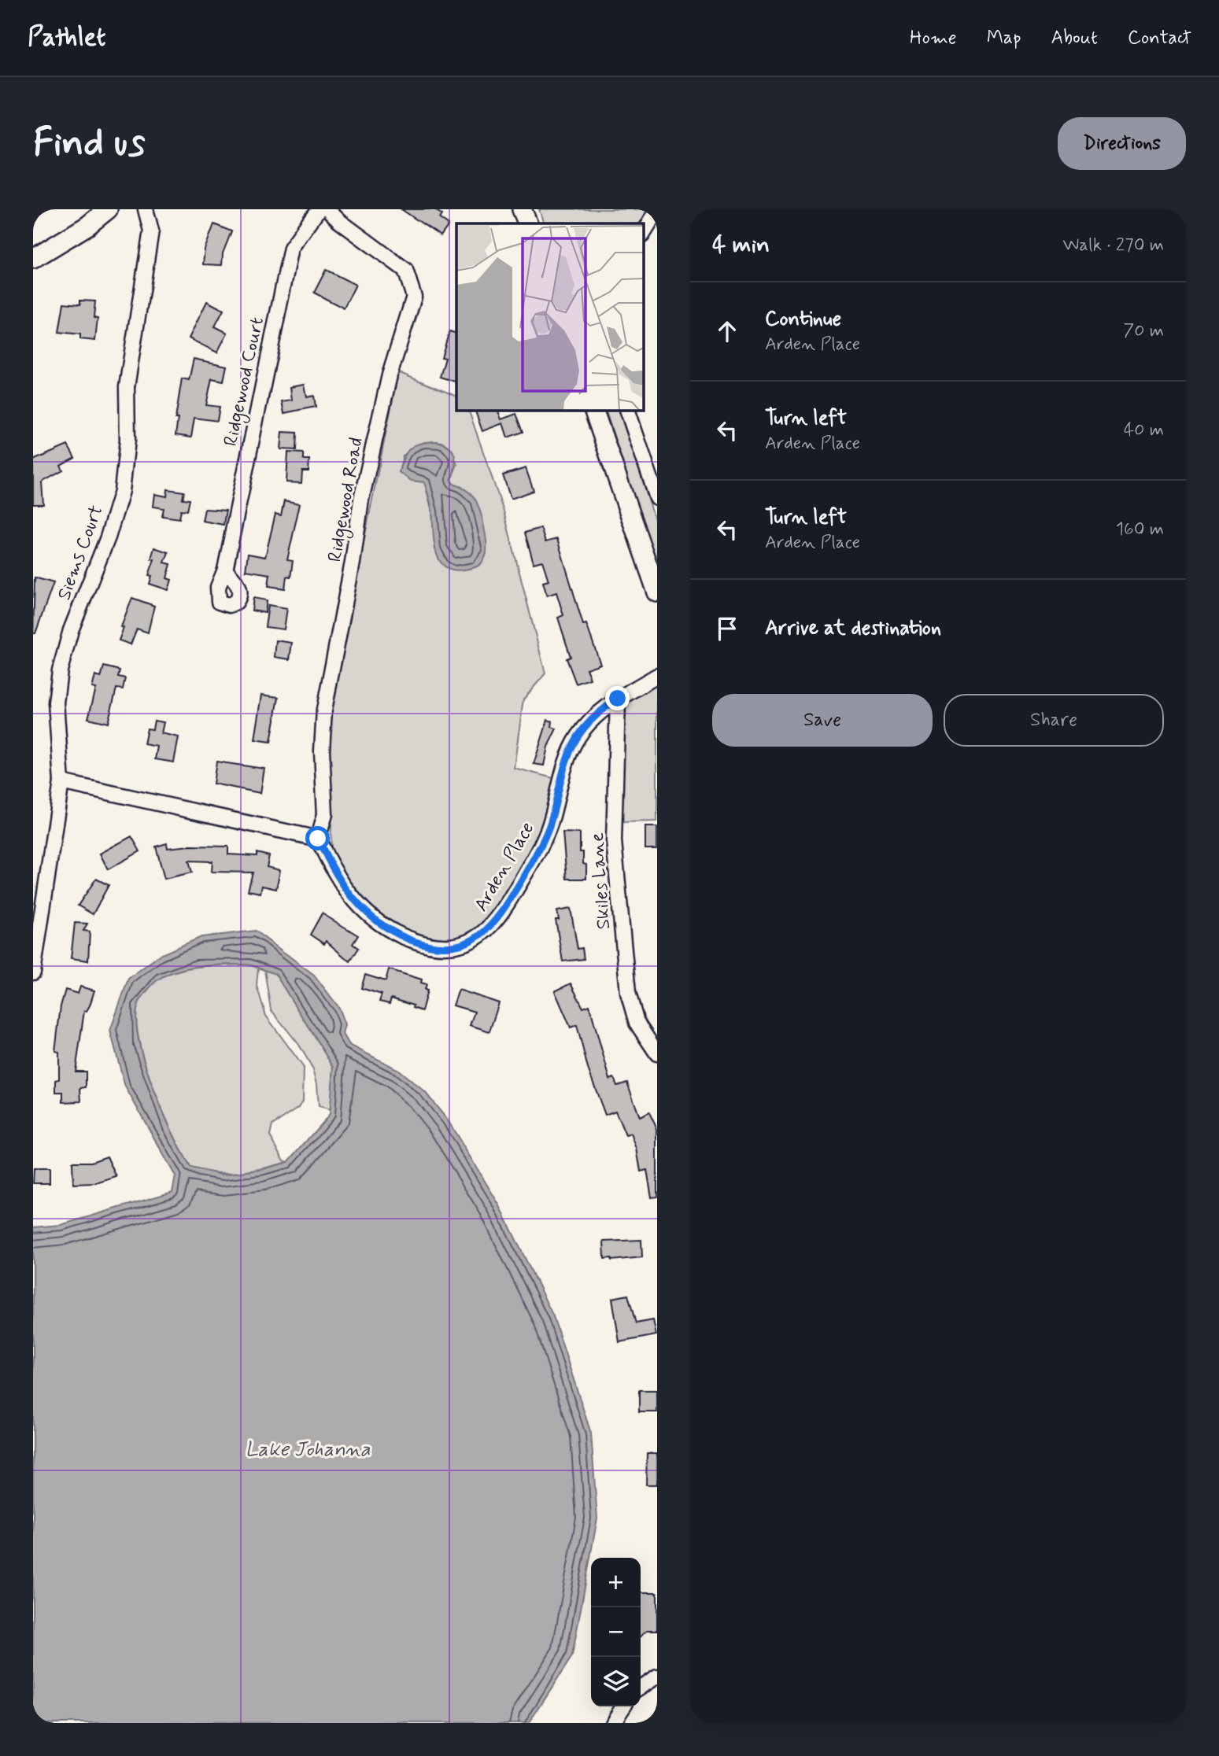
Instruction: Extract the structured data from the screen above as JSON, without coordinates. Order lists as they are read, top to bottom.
{
  "streets": {
    "street": [
      "Ridgewood Court",
      "Ridgewood Road",
      "Siems Court",
      "Arden Place",
      "Skiles Lane"
    ]
  },
  "crossings": [
    ["Ridgewood Road", "Arden Place"],
    ["Arden Place", "Skiles Lane"]
  ],
  "water": ["Lake Johanna"],
  "page": {
    "header": "Pathlet",
    "nav": [
      "Home",
      "Map",
      "About",
      "Contact"
    ],
    "buttons": [
      "Directions",
      ["Save", "Share"]
    ],
    "title": "Find us",
    "heading": ["4 min", "Walk · 270 m"],
    "list": [
      ["Continue", "Arden Place", "70 m"],
      ["Turn left", "Arden Place", "40 m"],
      ["Turn left", "Arden Place", "160 m"],
      "Arrive at destination"
    ],
    "map_buttons": ["+", "−"]
  }
}
